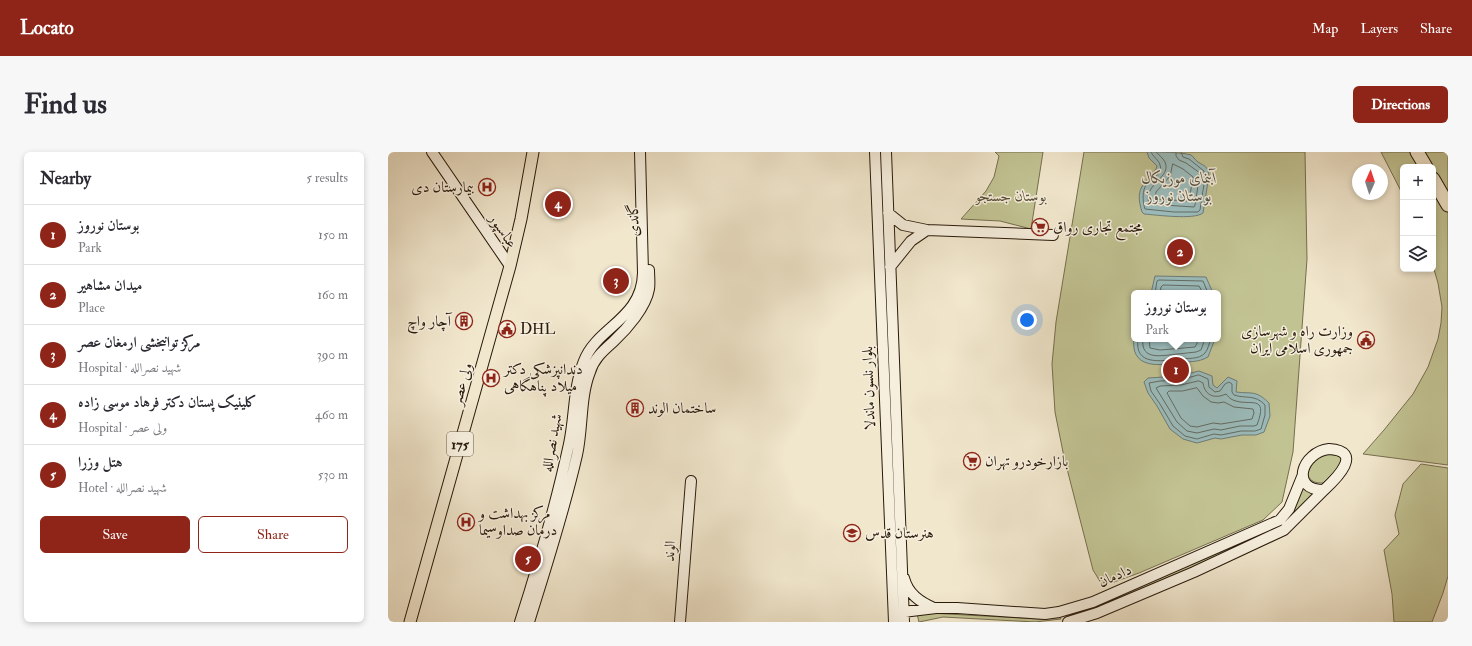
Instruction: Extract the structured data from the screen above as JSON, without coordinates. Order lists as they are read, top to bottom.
{
  "streets": {
    "main road": [
      "گاندی",
      "عباسپور",
      "ولی عصر",
      "بلوار نلسون ماندلا",
      "شهید نصرالله",
      "175",
      "الوند",
      "دادمان"
    ]
  },
  "crossings": [
    ["گاندی", "شهید نصرالله"],
    ["عباسپور", "ولی عصر"],
    ["بلوار نلسون ماندلا", "دادمان"]
  ],
  "water": ["آبنمای موزیکال بوستان نوروز"],
  "parks": ["بوستان جستجو"],
  "places": {
    "hospital": ["بیمارستان دی", "دندانپزشکی دکتر میلاد پناهگاهی", "مرکز بهداشت و درمان صداوسیما"],
    "supermarket": ["مجتمع تجاری رواق", "بازارخودرو تهران"],
    "building": ["آچار واچ", "ساختمان الوند"],
    "public building": ["DHL", "وزارت راه و شهرسازی جمهوری اسلامی ایران"],
    "school or university": ["هنرستان قدس"]
  },
  "north": "top",
  "page": {
    "header": "Locato",
    "nav": ["Map", "Layers", "Share"],
    "buttons": [
      "Directions",
      ["Save", "Share"]
    ],
    "title": "Find us",
    "heading": ["Nearby", "5 results"],
    "map_buttons": ["+", "−"],
    "pins": [
      "4",
      "2",
      "3",
      "1",
      "5"
    ],
    "list": [
      {
        "mark": "1",
        "name": "بوستان نوروز",
        "note": "Park",
        "value": "150 m"
      },
      {
        "mark": "2",
        "name": "میدان مشاهیر",
        "note": "Place",
        "value": "160 m"
      },
      {
        "mark": "3",
        "name": "مرکز توانبخشی ارمغان عصر",
        "note": "Hospital · شهید نصرالله",
        "value": "390 m"
      },
      {
        "mark": "4",
        "name": "کلینیک پستان دکتر فرهاد موسی زاده",
        "note": "Hospital · ولی عصر",
        "value": "460 m"
      },
      {
        "mark": "5",
        "name": "هتل وزرا",
        "note": "Hotel · شهید نصرالله",
        "value": "530 m"
      }
    ],
    "popup": ["بوستان نوروز", "Park"]
  }
}
